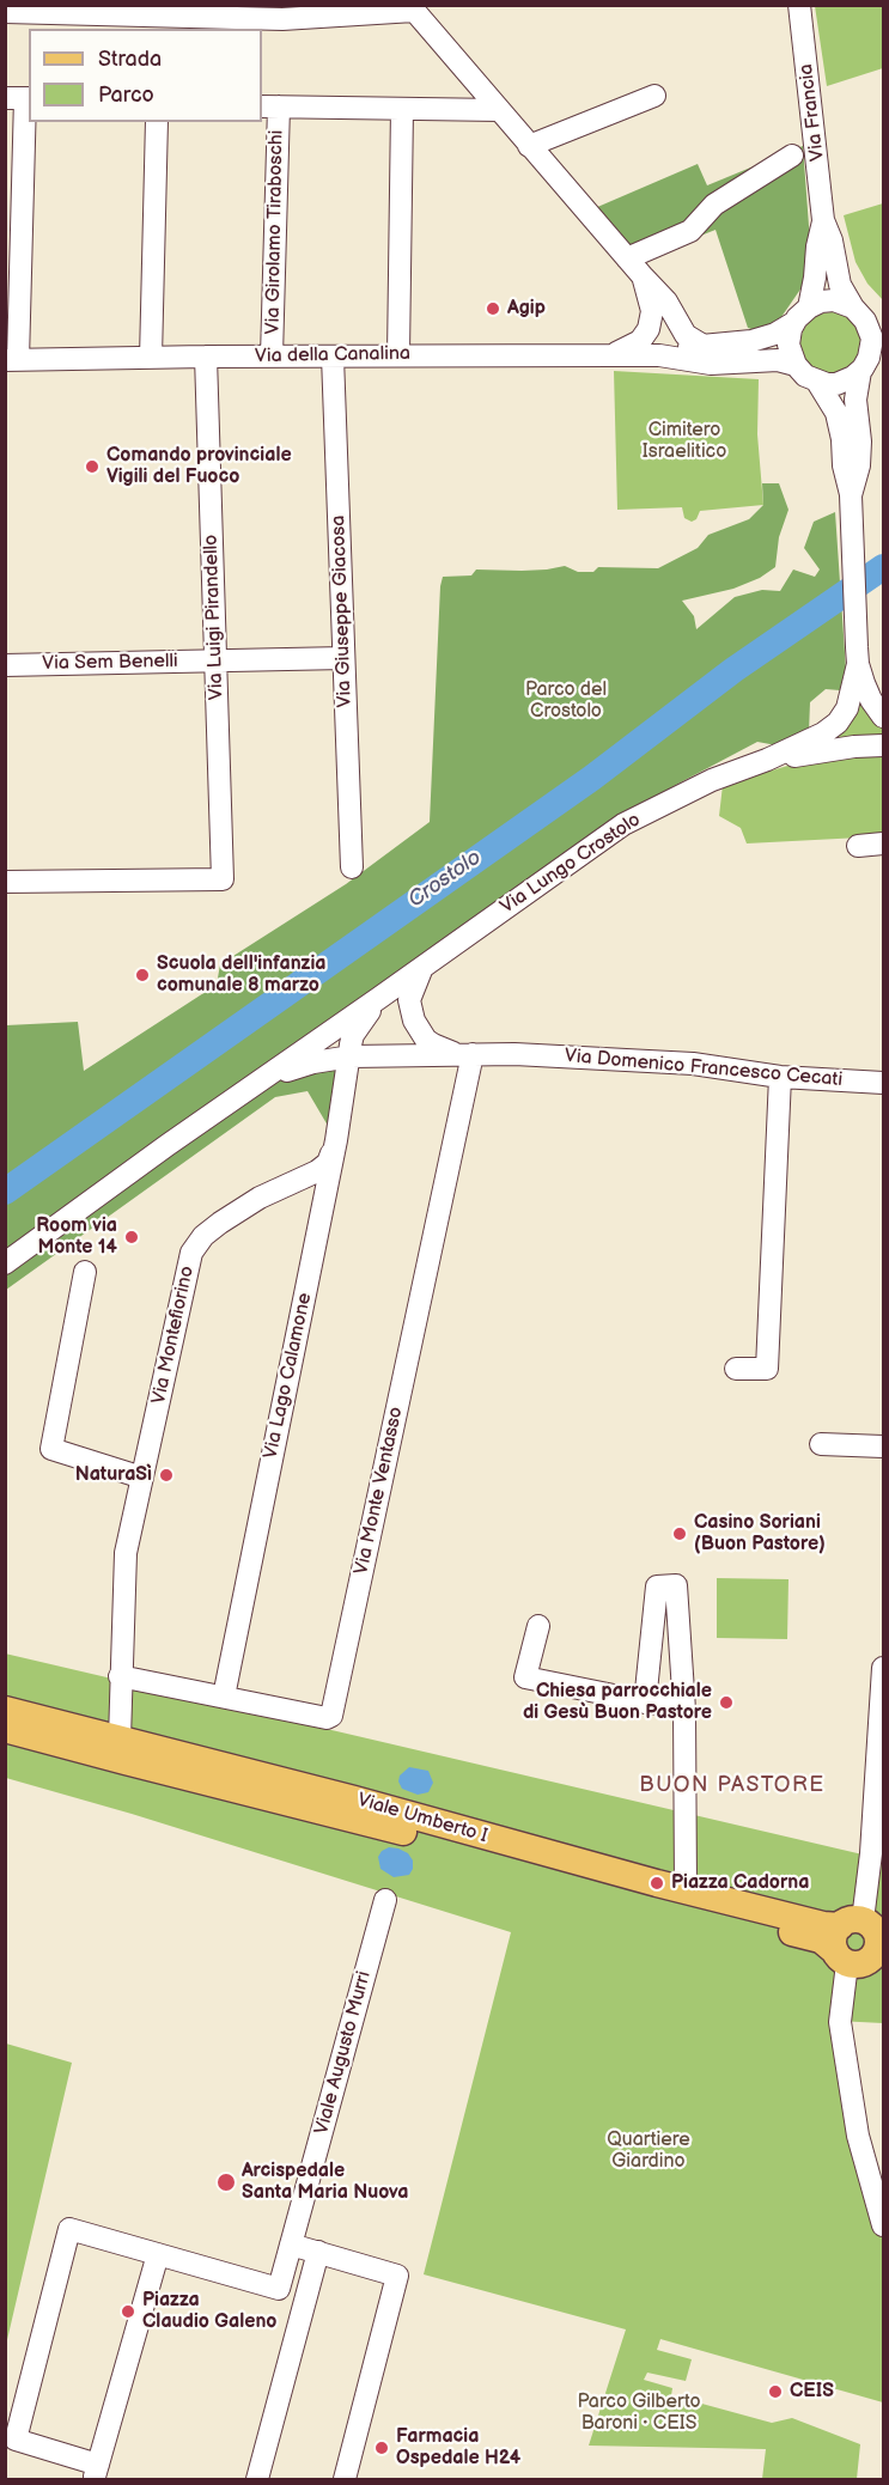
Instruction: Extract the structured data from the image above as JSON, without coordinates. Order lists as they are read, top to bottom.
{
  "streets": {
    "main road": ["Viale Umberto I"],
    "street": [
      "Via Francia",
      "Via Girolamo Tiraboschi",
      "Via della Canalina",
      "Via Giuseppe Giacosa",
      "Via Luigi Pirandello",
      "Via Sem Benelli",
      "Via Lungo Crostolo",
      "Via Domenico Francesco Cecati",
      "Via Montefiorino",
      "Via Lago Calamone",
      "Via Monte Ventasso",
      "Viale Augusto Murri"
    ]
  },
  "crossings": [
    ["Via Francia", "Via della Canalina"],
    ["Via Francia", "Via Lungo Crostolo"],
    ["Via Girolamo Tiraboschi", "Via della Canalina"],
    ["Via della Canalina", "Via Giuseppe Giacosa"],
    ["Via della Canalina", "Via Luigi Pirandello"],
    ["Via Giuseppe Giacosa", "Via Sem Benelli"],
    ["Via Luigi Pirandello", "Via Sem Benelli"],
    ["Via Lungo Crostolo", "Via Domenico Francesco Cecati"],
    ["Via Lungo Crostolo", "Via Lago Calamone"],
    ["Via Domenico Francesco Cecati", "Via Lago Calamone"],
    ["Via Domenico Francesco Cecati", "Via Monte Ventasso"],
    ["Via Montefiorino", "Via Lago Calamone"],
    ["Via Montefiorino", "Via Monte Ventasso"],
    ["Via Montefiorino", "Viale Umberto I"],
    ["Via Lago Calamone", "Via Monte Ventasso"]
  ],
  "districts": ["BUON PASTORE"],
  "water": ["Crostolo"],
  "parks": [
    "Cimitero Israelitico",
    "Parco del Crostolo",
    "Quartiere Giardino",
    "Parco Gilberto Baroni • CEIS"
  ],
  "places": [
    "Agip",
    "Comando provinciale Vigili del Fuoco",
    "Scuola dell'infanzia comunale 8 marzo",
    "Room via Monte 14",
    "NaturaSì",
    "Casino Soriani (Buon Pastore)",
    "Chiesa parrocchiale di Gesù Buon Pastore",
    "Piazza Cadorna",
    "Arcispedale Santa Maria Nuova",
    "Piazza Claudio Galeno",
    "CEIS",
    "Farmacia Ospedale H24"
  ],
  "legend": ["Strada", "Parco"]
}
